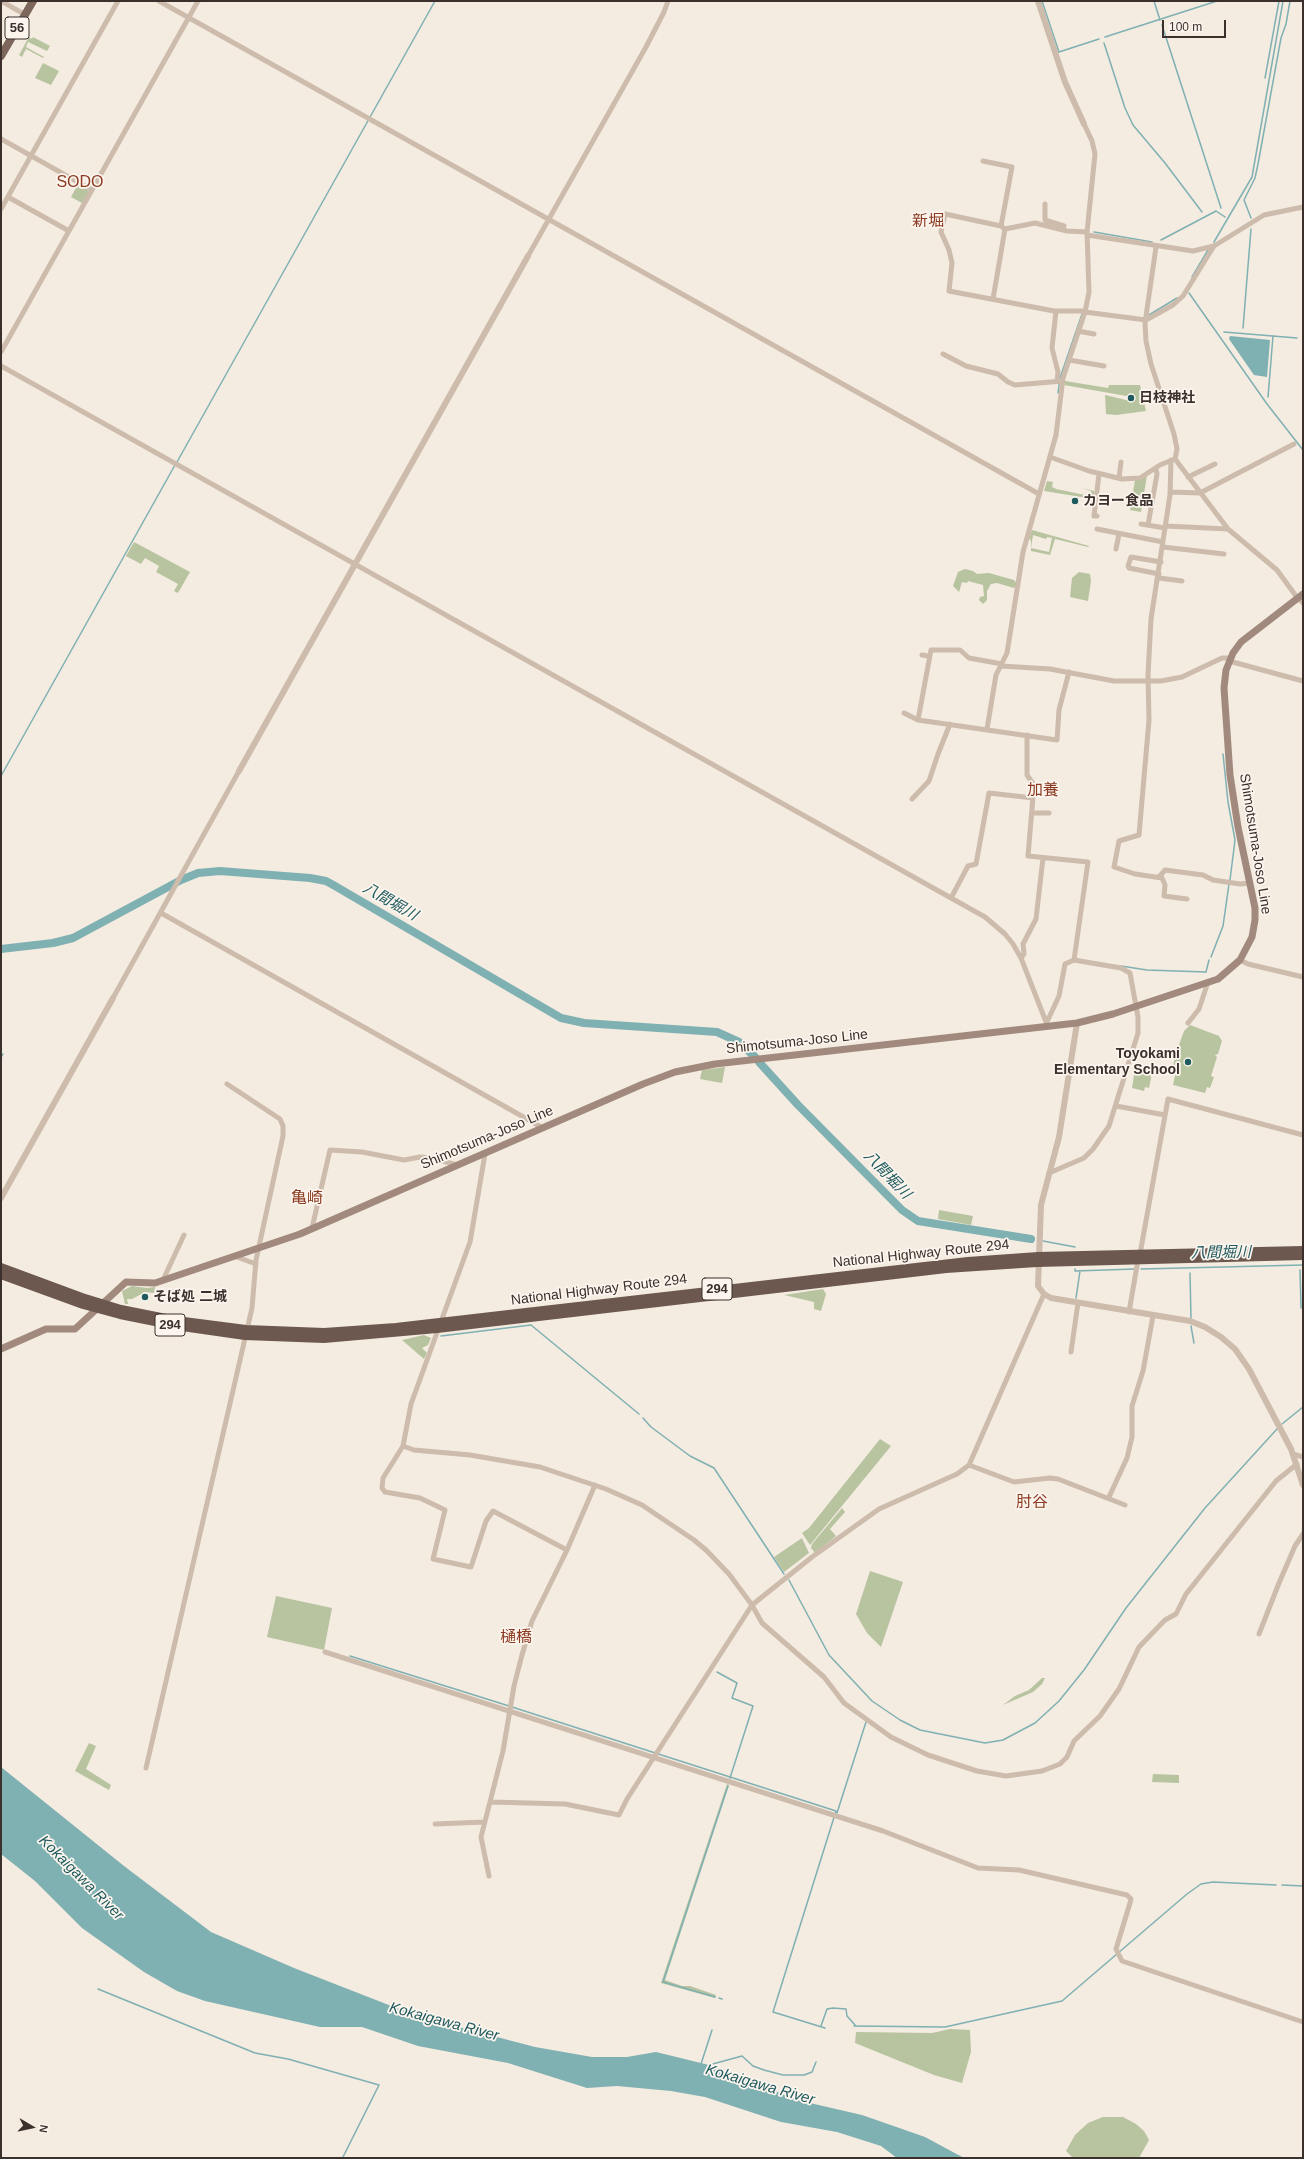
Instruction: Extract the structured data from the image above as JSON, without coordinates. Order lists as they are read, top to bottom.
{
  "streets": {
    "highway": ["National Highway Route 294", "294"],
    "main road": ["56", "Shimotsuma-Joso Line"]
  },
  "crossings": [
    ["Shimotsuma-Joso Line", "National Highway Route 294"]
  ],
  "districts": [
    "SODO",
    "新堀",
    "加養",
    "亀崎",
    "肘谷",
    "樋橋"
  ],
  "water": ["八間堀川", "Kokaigawa River"],
  "places": [
    "日枝神社",
    "カヨー食品",
    "Toyokami Elementary School",
    "そば処 二城"
  ],
  "scale_bar": "100 m",
  "north": "right"
}
